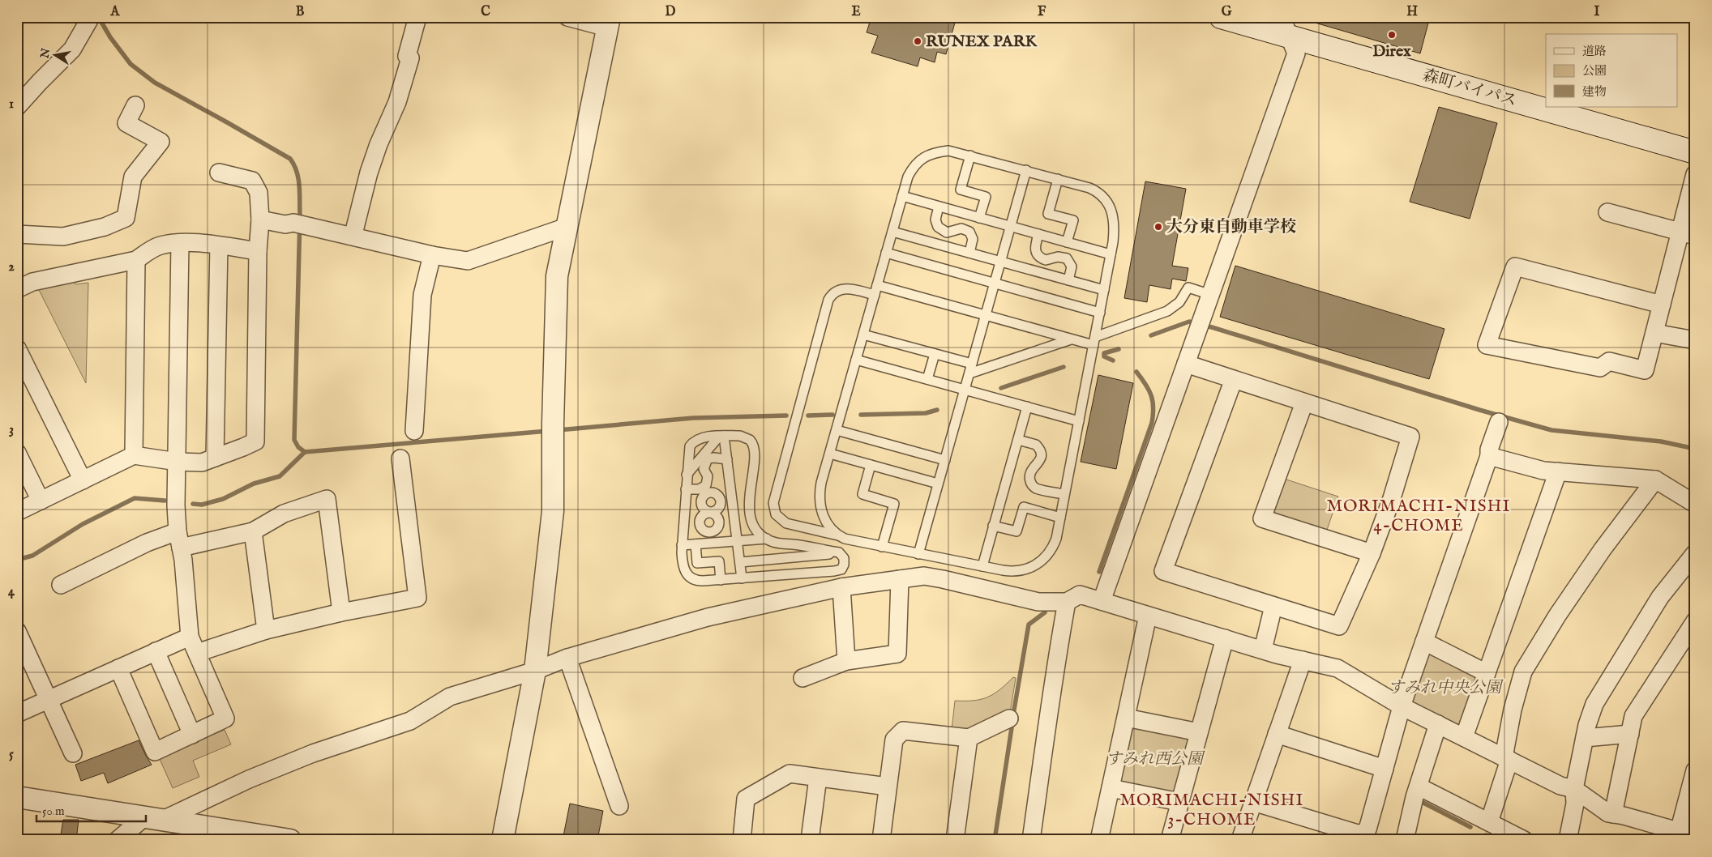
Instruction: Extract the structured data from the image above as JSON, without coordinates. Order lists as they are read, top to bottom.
{
  "streets": {
    "main road": ["森町バイパス"]
  },
  "districts": ["MORIMACHI-NISHI 4-CHOME", "MORIMACHI-NISHI 3-CHOME"],
  "parks": ["すみれ中央公園", "すみれ西公園"],
  "places": ["Direx", "RUNEX PARK", "大分東自動車学校"],
  "legend": ["道路", "公園", "建物"],
  "scale_bar": "50 m",
  "north": "left",
  "grid": {
    "columns": [
      "A",
      "B",
      "C",
      "D",
      "E",
      "F",
      "G",
      "H",
      "I"
    ],
    "rows": [
      "1",
      "2",
      "3",
      "4",
      "5"
    ]
  }
}
